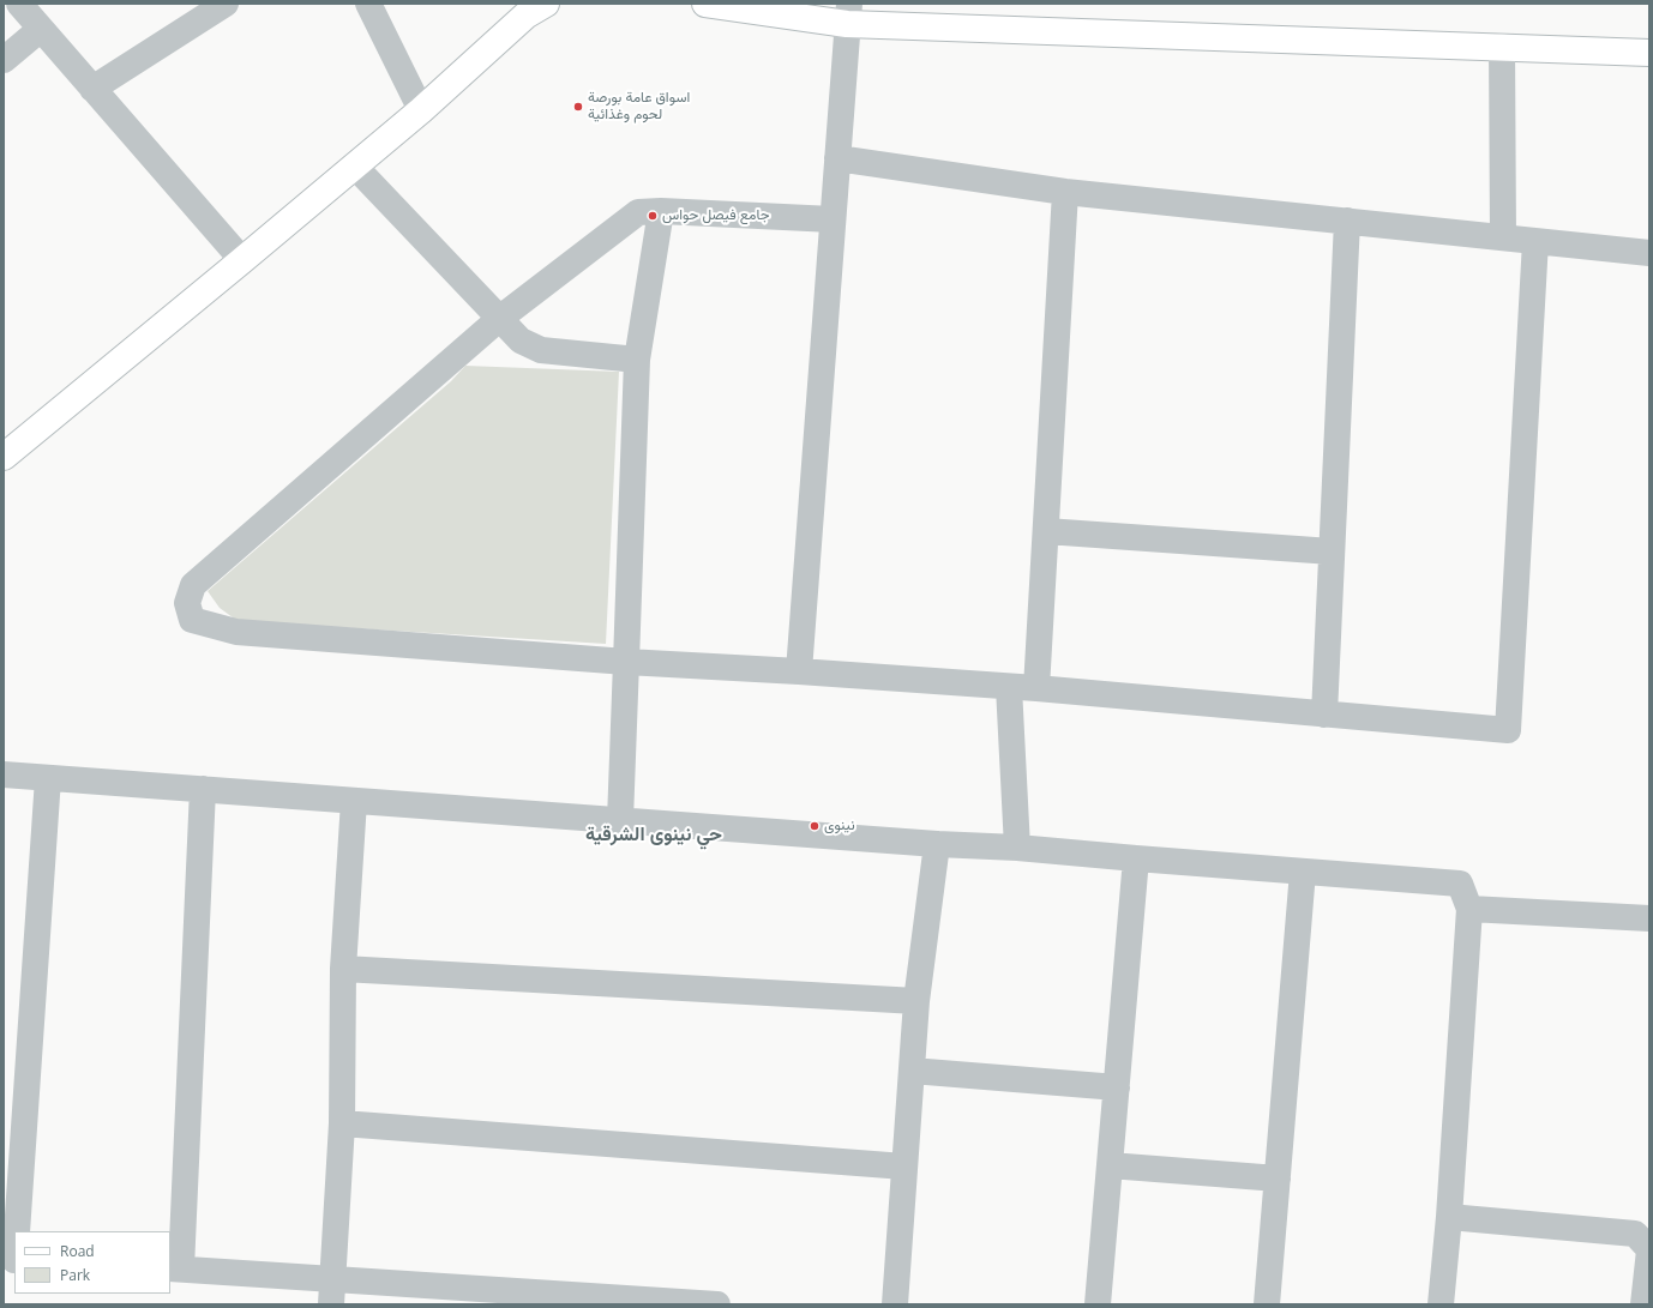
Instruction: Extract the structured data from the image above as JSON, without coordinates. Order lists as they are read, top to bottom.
{
  "districts": ["حي نينوى الشرقية"],
  "places": ["اسواق عامة بورصة لحوم وغذائية", "جامع فيصل حواس", "نينوى"],
  "legend": ["Road", "Park"]
}
